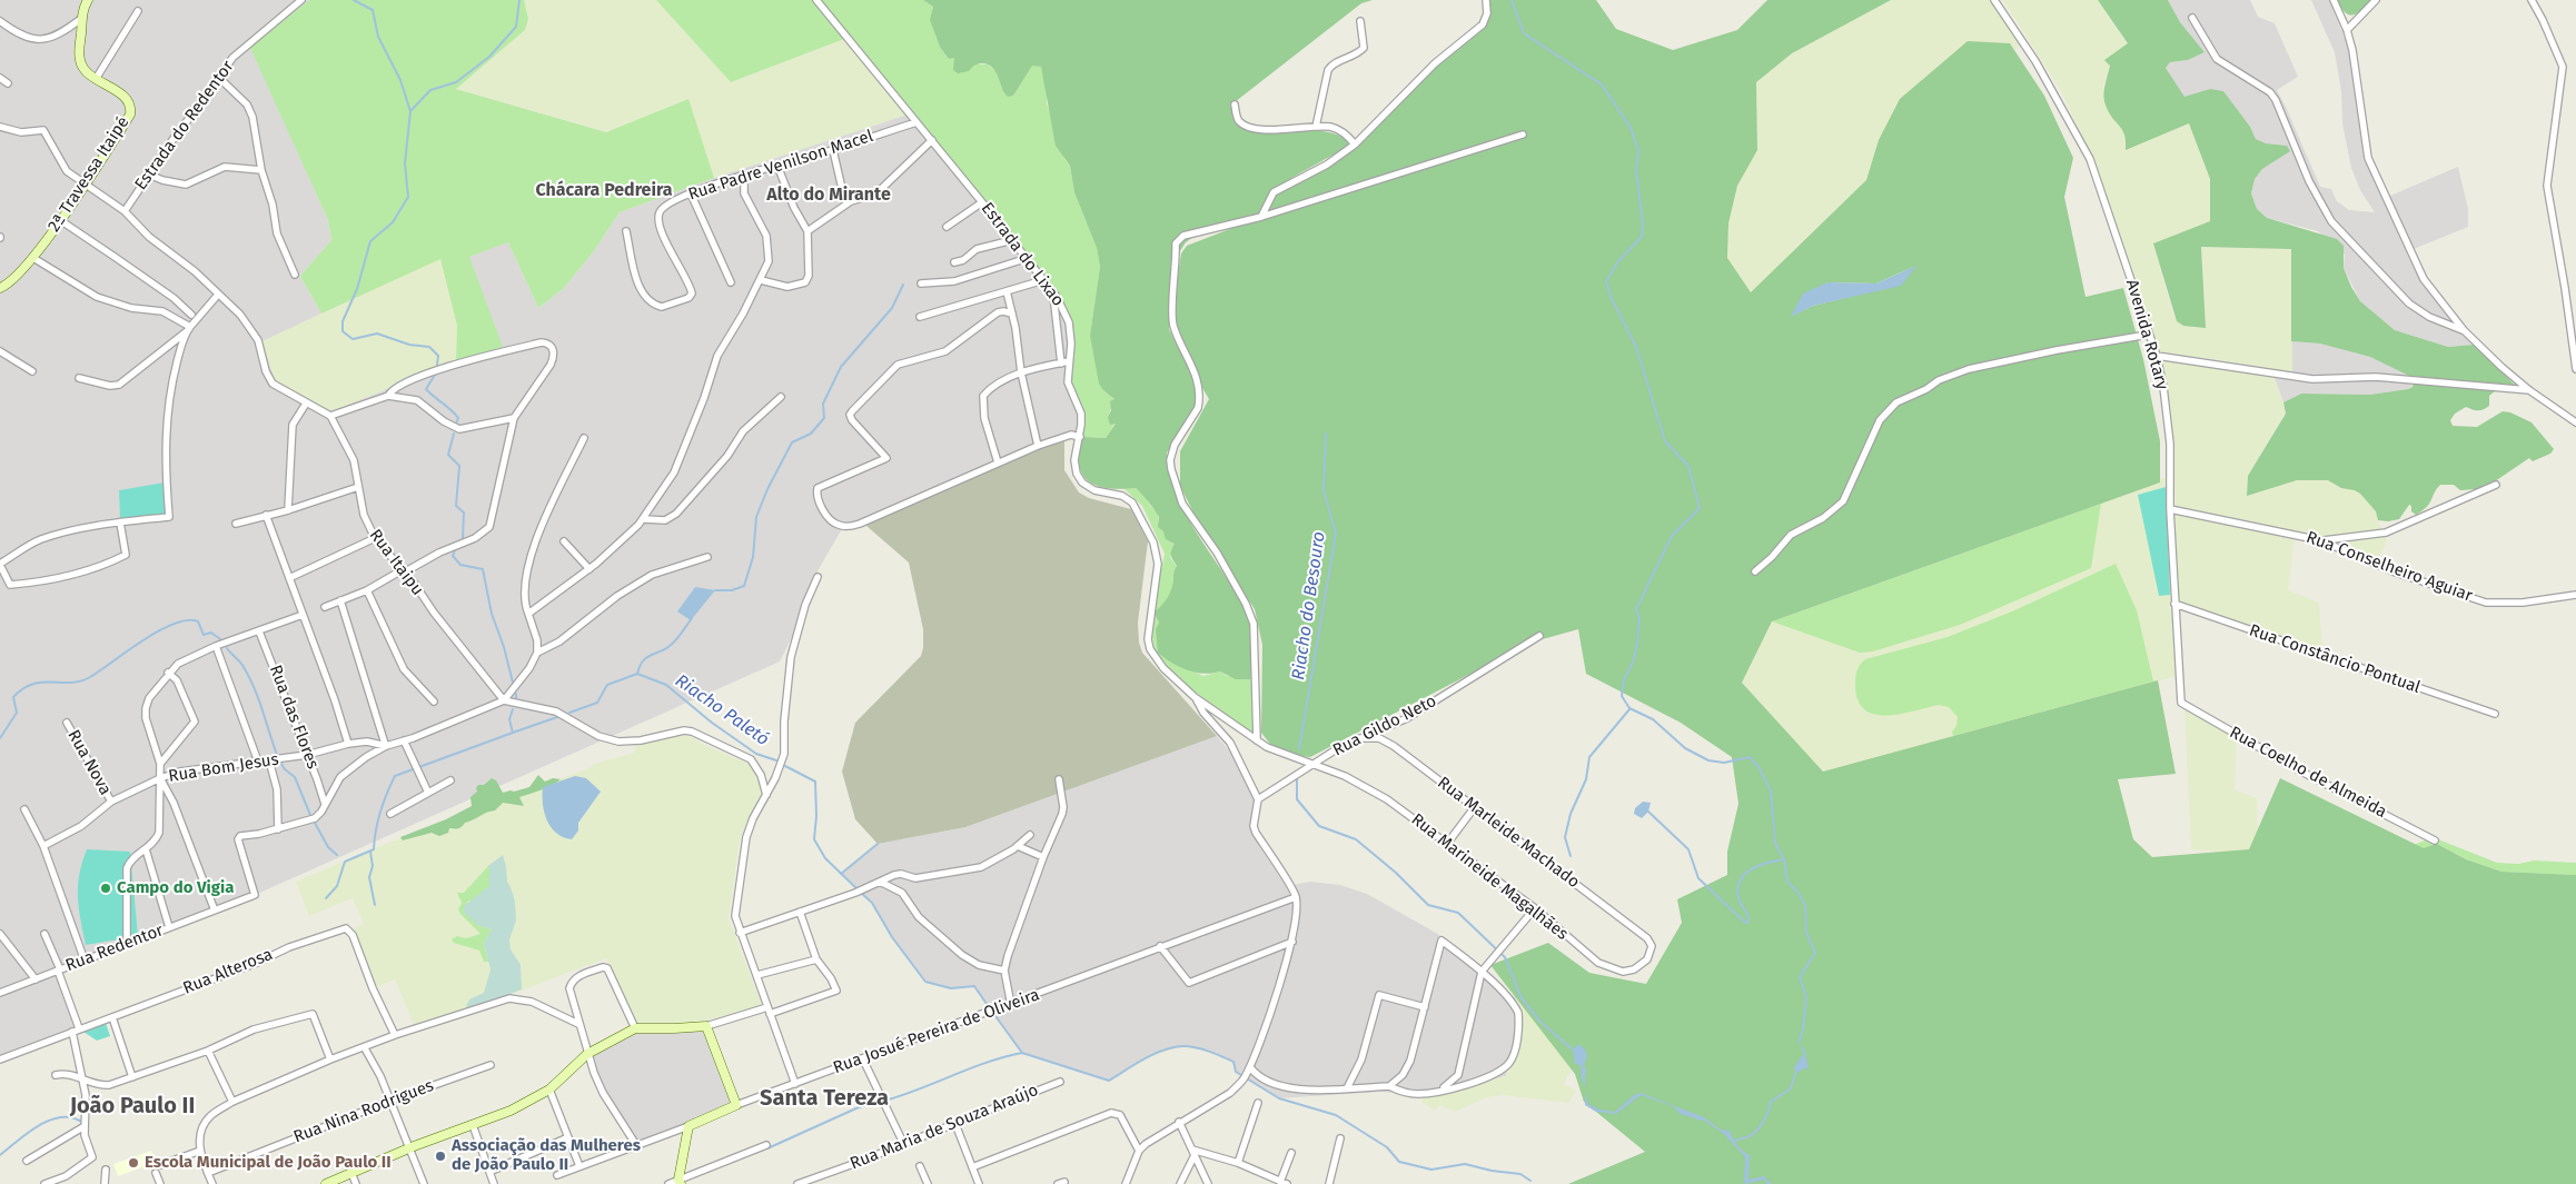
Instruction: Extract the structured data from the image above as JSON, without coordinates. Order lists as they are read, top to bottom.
{
  "streets": {
    "street": [
      "Estrada do Redentor",
      "Rua Padre Venilson Macel",
      "2ª Travessa Itaipé",
      "Estrada do Lixao",
      "Avenida Rotary",
      "Rua Itaipu",
      "Rua Conselheiro Aguiar",
      "Rua Constâncio Pontual",
      "Rua das Flores",
      "Rua Gildo Neto",
      "Rua Nova",
      "Rua Bom Jesus",
      "Rua Coelho de Almeida",
      "Rua Marleide Machado",
      "Rua Marineide Magalhães",
      "Rua Redentor",
      "Rua Alterosa",
      "Rua Josué Pereira de Oliveira",
      "Rua Nina Rodrigues",
      "Rua Maria de Souza Araújo"
    ]
  },
  "crossings": [
    ["Rua Padre Venilson Macel", "Estrada do Lixao"],
    ["Estrada do Lixao", "Rua Gildo Neto"],
    ["Estrada do Lixao", "Rua Marineide Magalhães"],
    ["Avenida Rotary", "Rua Conselheiro Aguiar"],
    ["Avenida Rotary", "Rua Constâncio Pontual"],
    ["Avenida Rotary", "Rua Coelho de Almeida"],
    ["Rua das Flores", "Rua Bom Jesus"],
    ["Rua Gildo Neto", "Rua Marleide Machado"],
    ["Rua Gildo Neto", "Rua Marineide Magalhães"],
    ["Rua Nova", "Rua Bom Jesus"],
    ["Rua Marleide Machado", "Rua Marineide Magalhães"]
  ],
  "districts": [
    "Chácara Pedreira",
    "Alto do Mirante",
    "Santa Tereza",
    "João Paulo II"
  ],
  "water": ["Riacho do Besouro", "Riacho Paletó"],
  "places": ["Campo do Vigia", "Associação das Mulheres de João Paulo II", "Escola Municipal de João Paulo II"]
}
